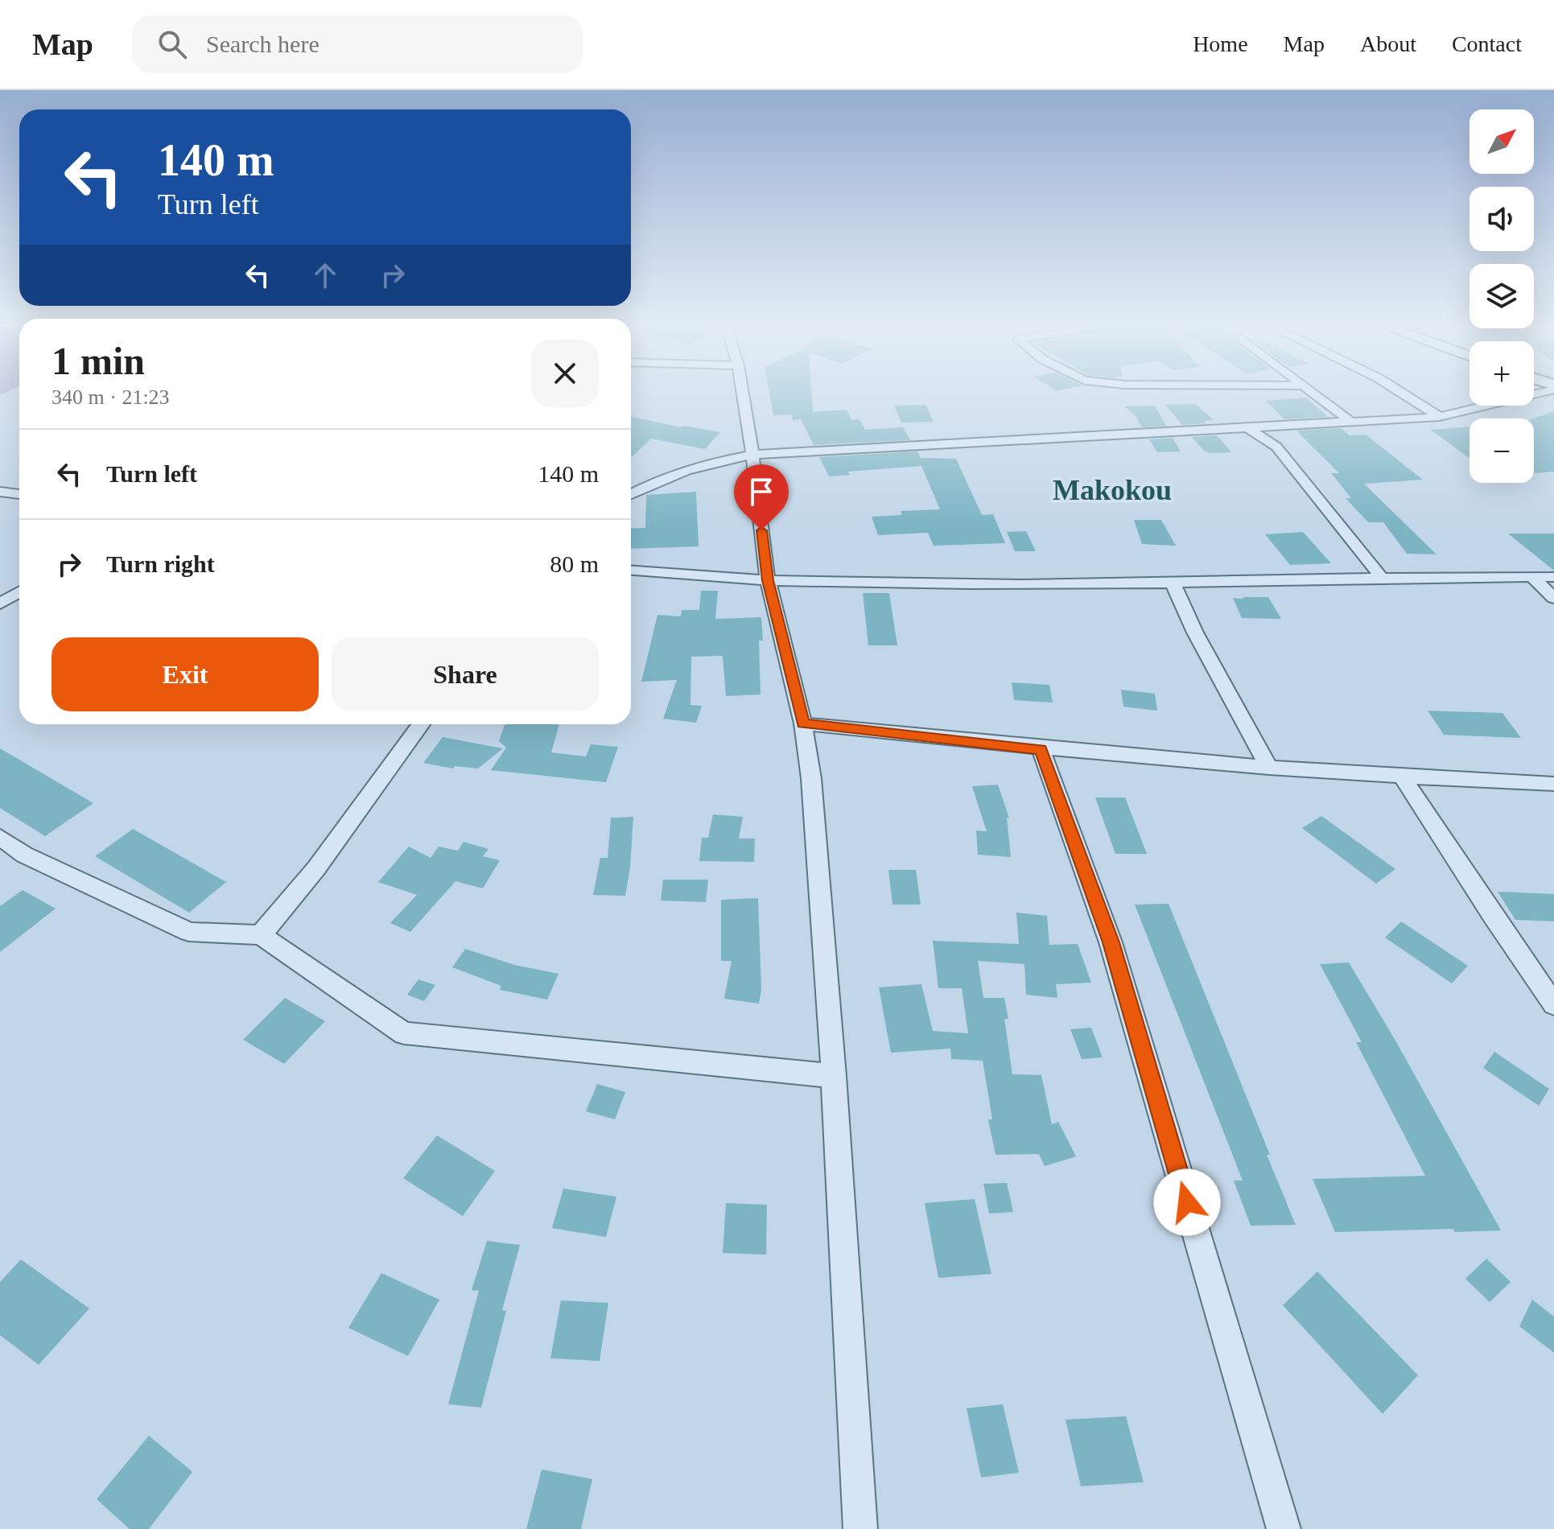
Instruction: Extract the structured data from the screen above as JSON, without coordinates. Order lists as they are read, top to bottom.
{
  "districts": ["Makokou"],
  "north": "top right",
  "page": {
    "header": "Map",
    "search": "Search here",
    "nav": [
      "Home",
      "Map",
      "About",
      "Contact"
    ],
    "map_buttons": ["+", "−"],
    "turn": ["140 m", "Turn left"],
    "heading": ["1 min", "340 m · 21:23"],
    "list": [
      {
        "name": "Turn left",
        "value": "140 m"
      },
      {
        "name": "Turn right",
        "value": "80 m"
      }
    ],
    "buttons": ["Exit", "Share"]
  }
}
